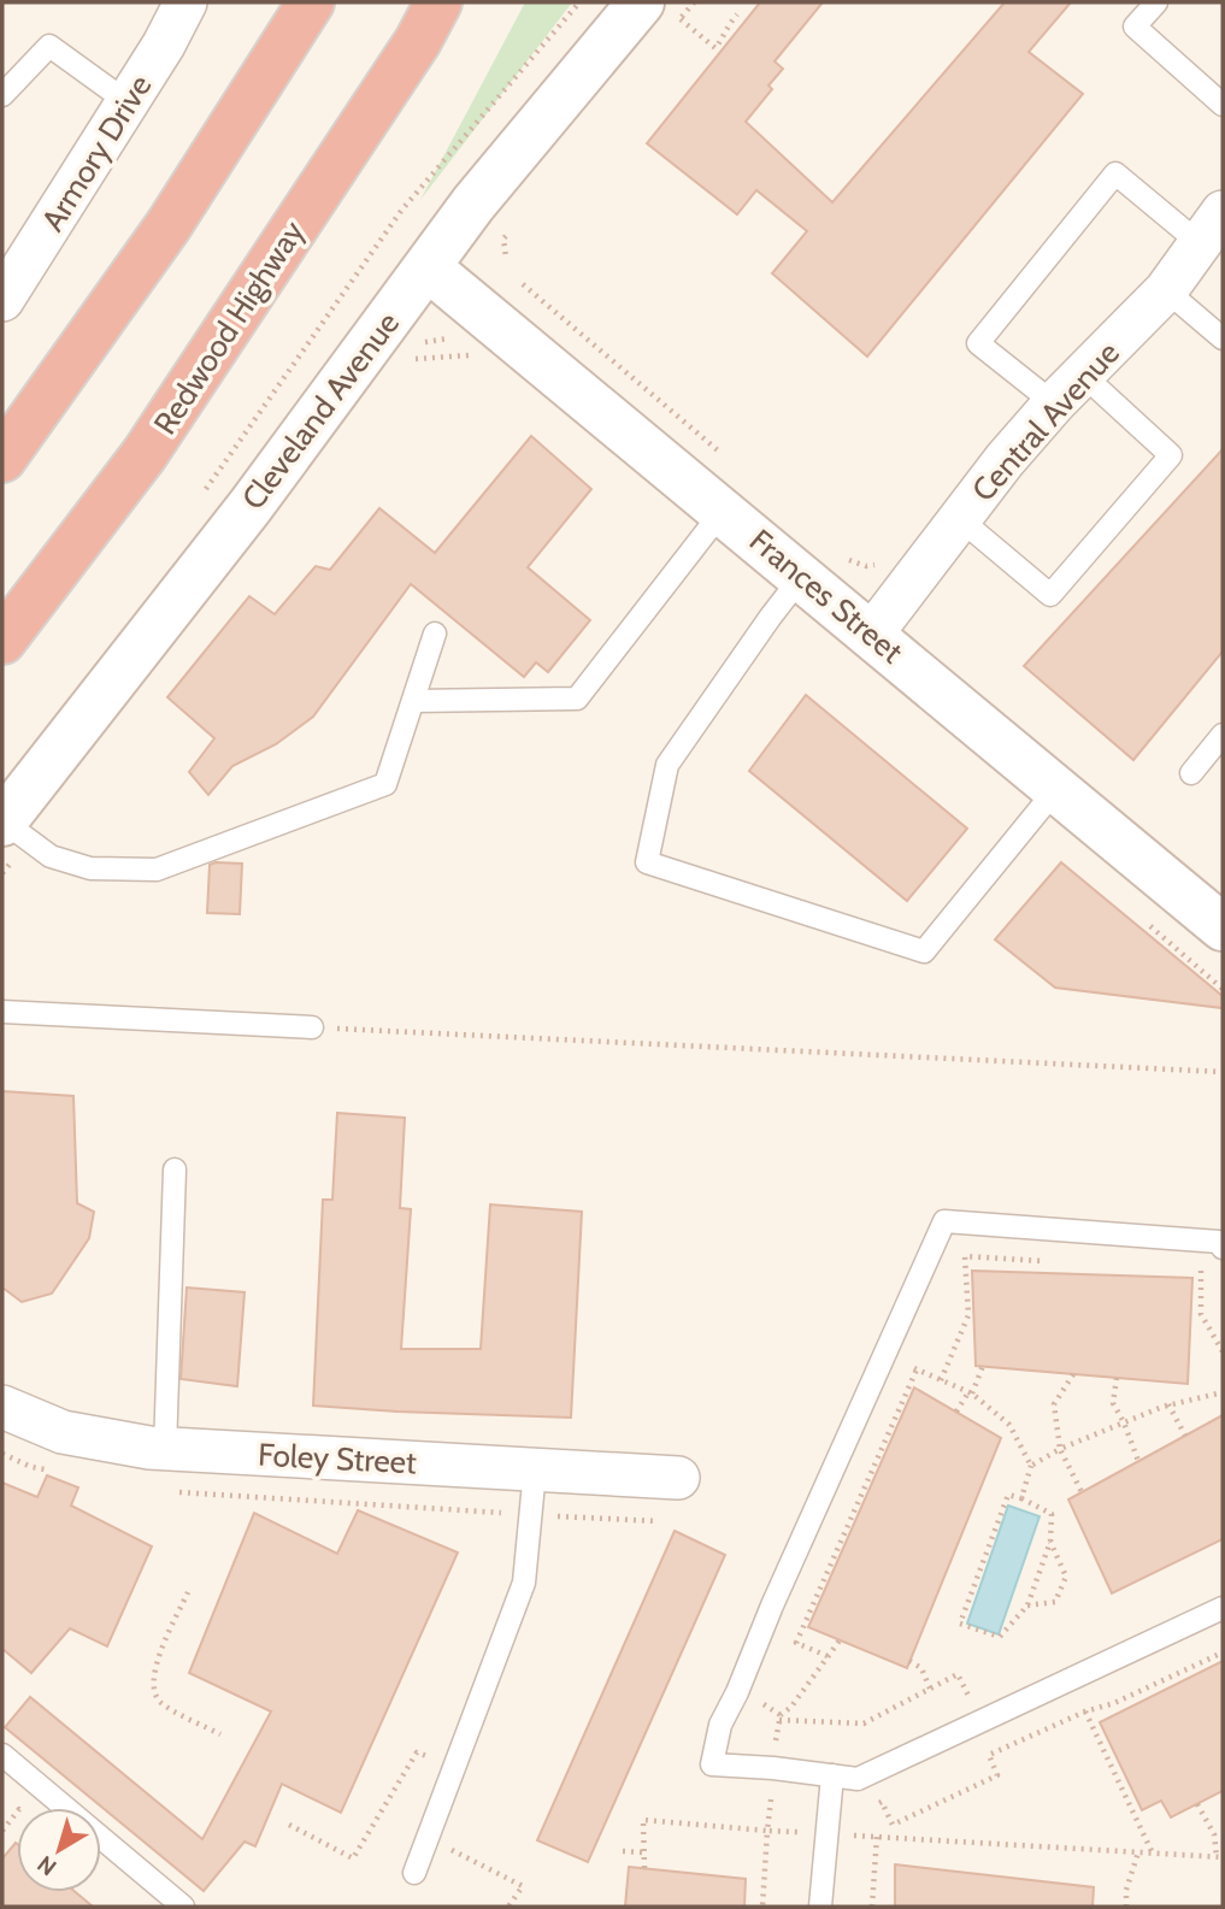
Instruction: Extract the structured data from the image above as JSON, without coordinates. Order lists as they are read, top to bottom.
{
  "streets": {
    "highway": ["Redwood Highway"],
    "street": [
      "Armory Drive",
      "Cleveland Avenue",
      "Central Avenue",
      "Frances Street",
      "Foley Street"
    ]
  },
  "crossings": [
    ["Cleveland Avenue", "Frances Street"],
    ["Central Avenue", "Frances Street"]
  ],
  "north": "bottom left"
}
